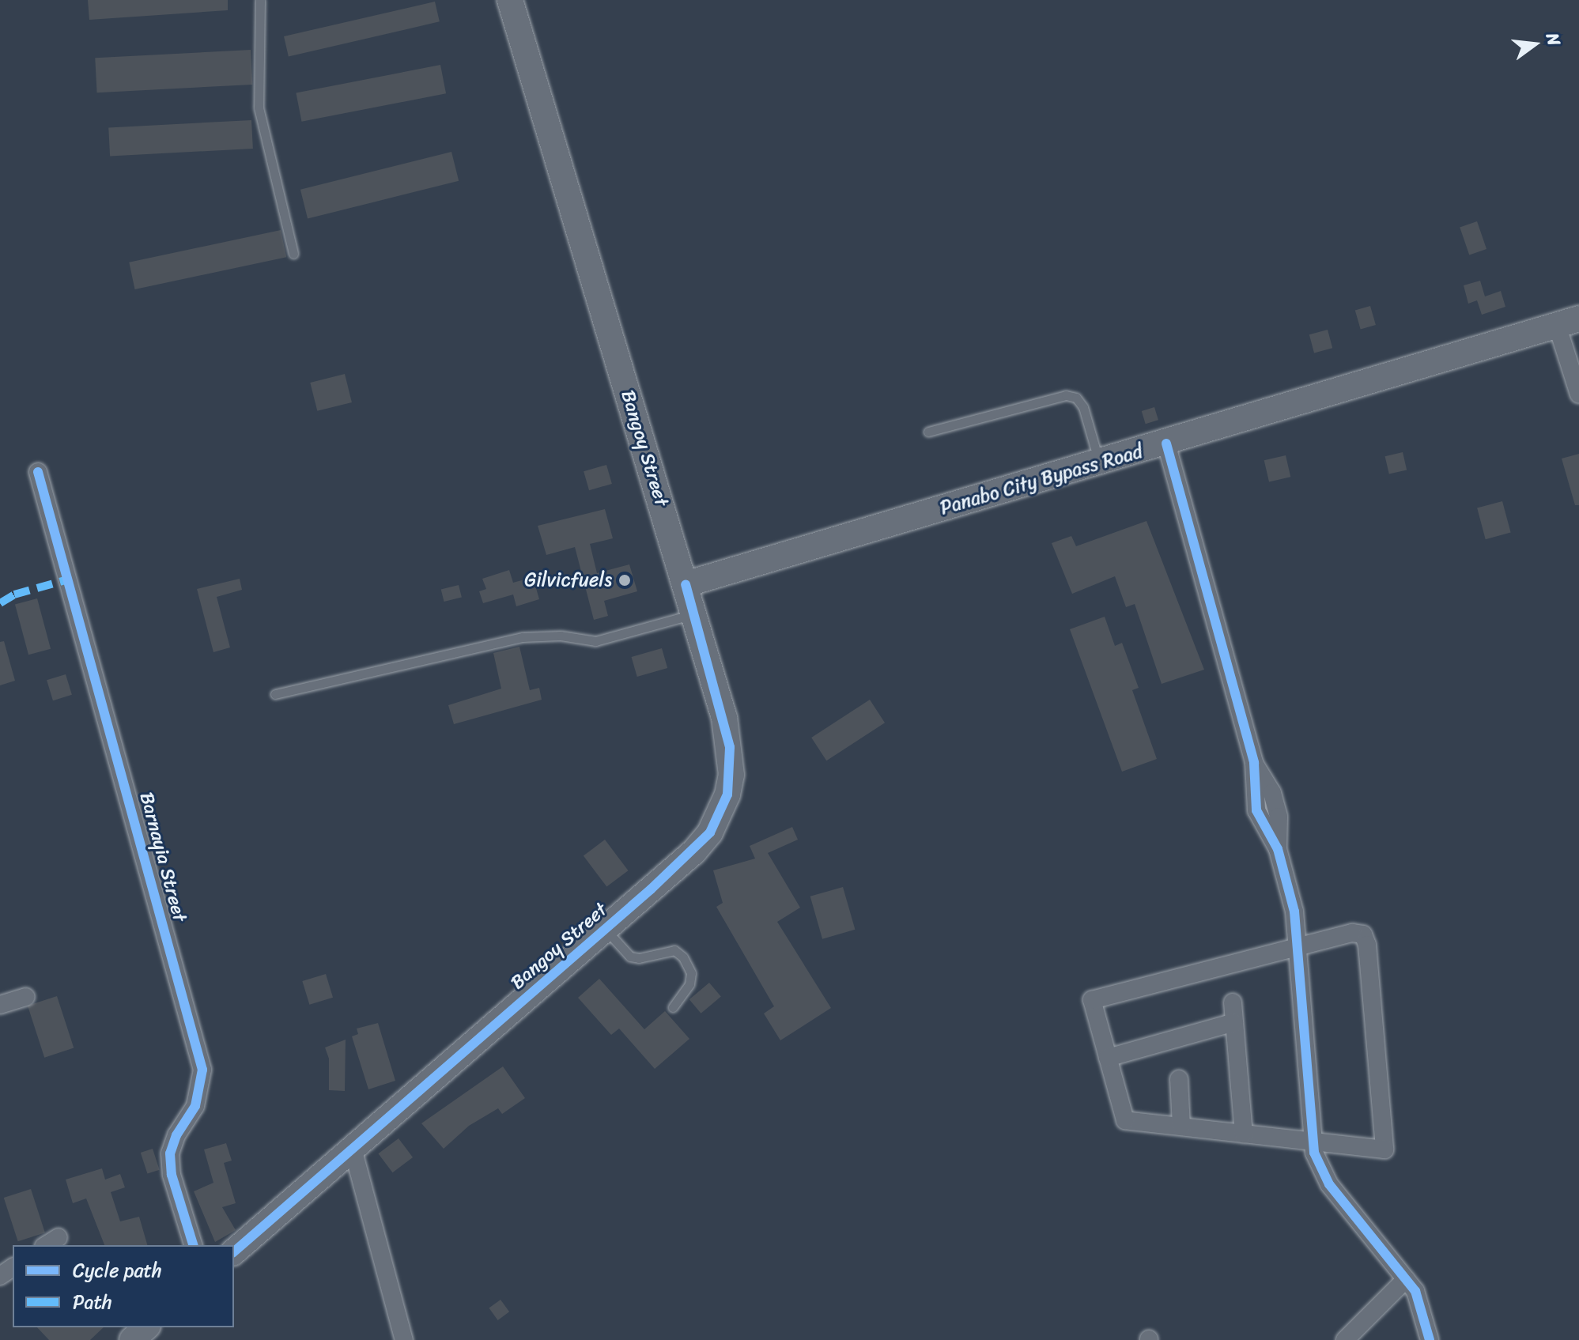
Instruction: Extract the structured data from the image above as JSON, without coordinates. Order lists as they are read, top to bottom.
{
  "streets": {
    "main road": ["Bangoy Street", "Panabo City Bypass Road"],
    "street": ["Barnayia Street"]
  },
  "crossings": [
    ["Bangoy Street", "Panabo City Bypass Road"]
  ],
  "places": ["Gilvicfuels"],
  "legend": ["Cycle path", "Path"],
  "north": "right"
}
